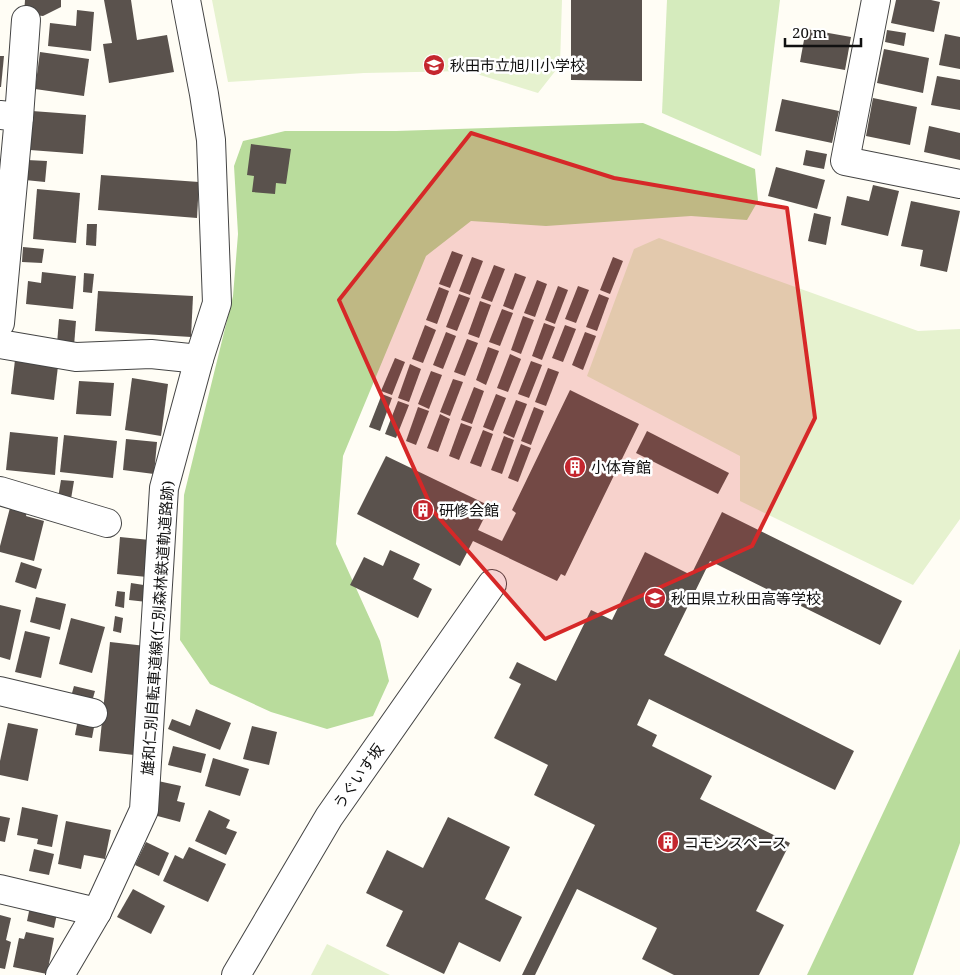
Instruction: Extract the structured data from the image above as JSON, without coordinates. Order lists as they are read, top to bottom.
{
  "streets": {
    "street": ["雄和仁別自転車道線(仁別森林鉄道軌道路跡)", "うぐいす坂"]
  },
  "places": {
    "school or university": ["秋田市立旭川小学校", "秋田県立秋田高等学校"],
    "building": ["小体育館", "研修会館", "コモンスペース"]
  },
  "scale_bar": "20 m"
}
